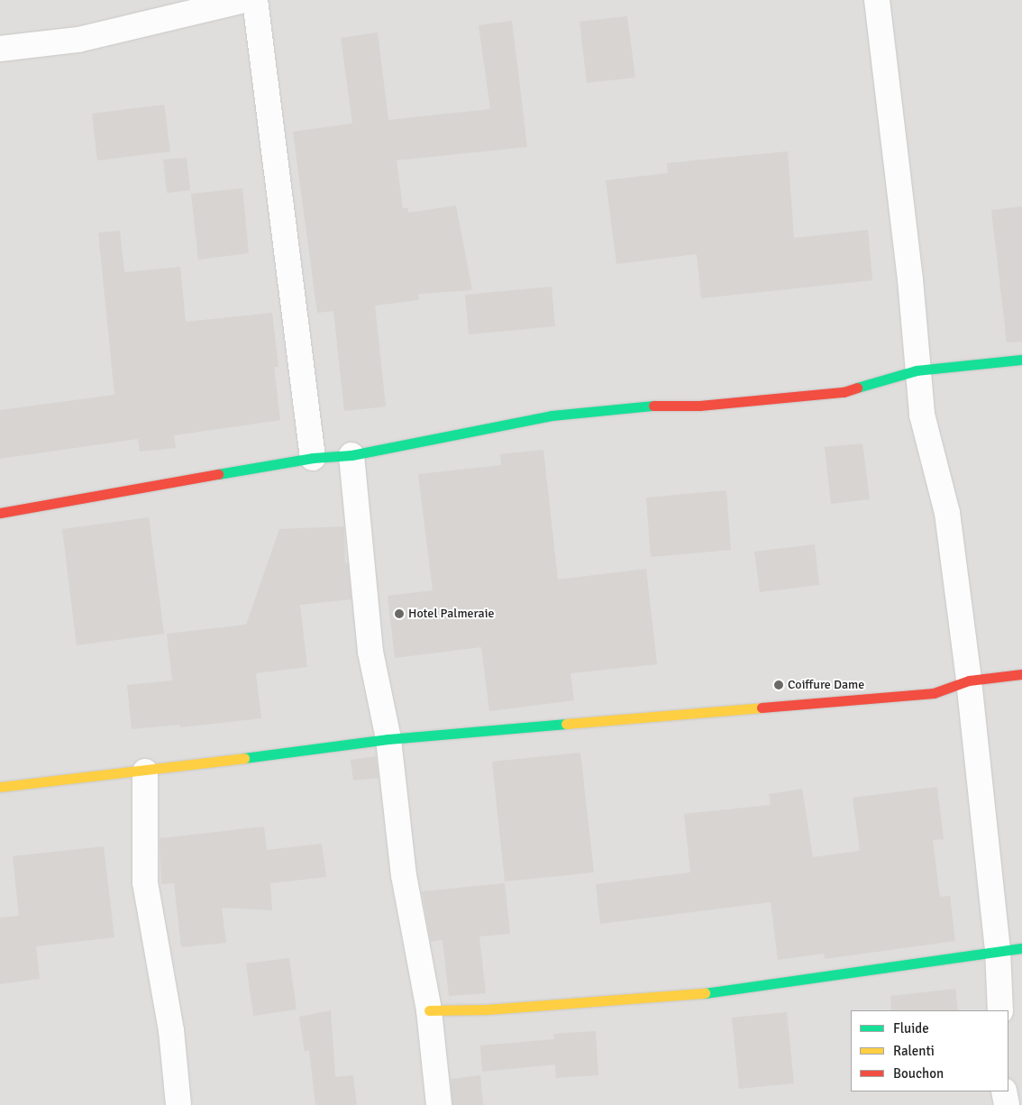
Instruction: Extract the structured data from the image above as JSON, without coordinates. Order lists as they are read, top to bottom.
{
  "places": ["Hotel Palmeraie", "Coiffure Dame"],
  "legend": ["Fluide", "Ralenti", "Bouchon"]
}
